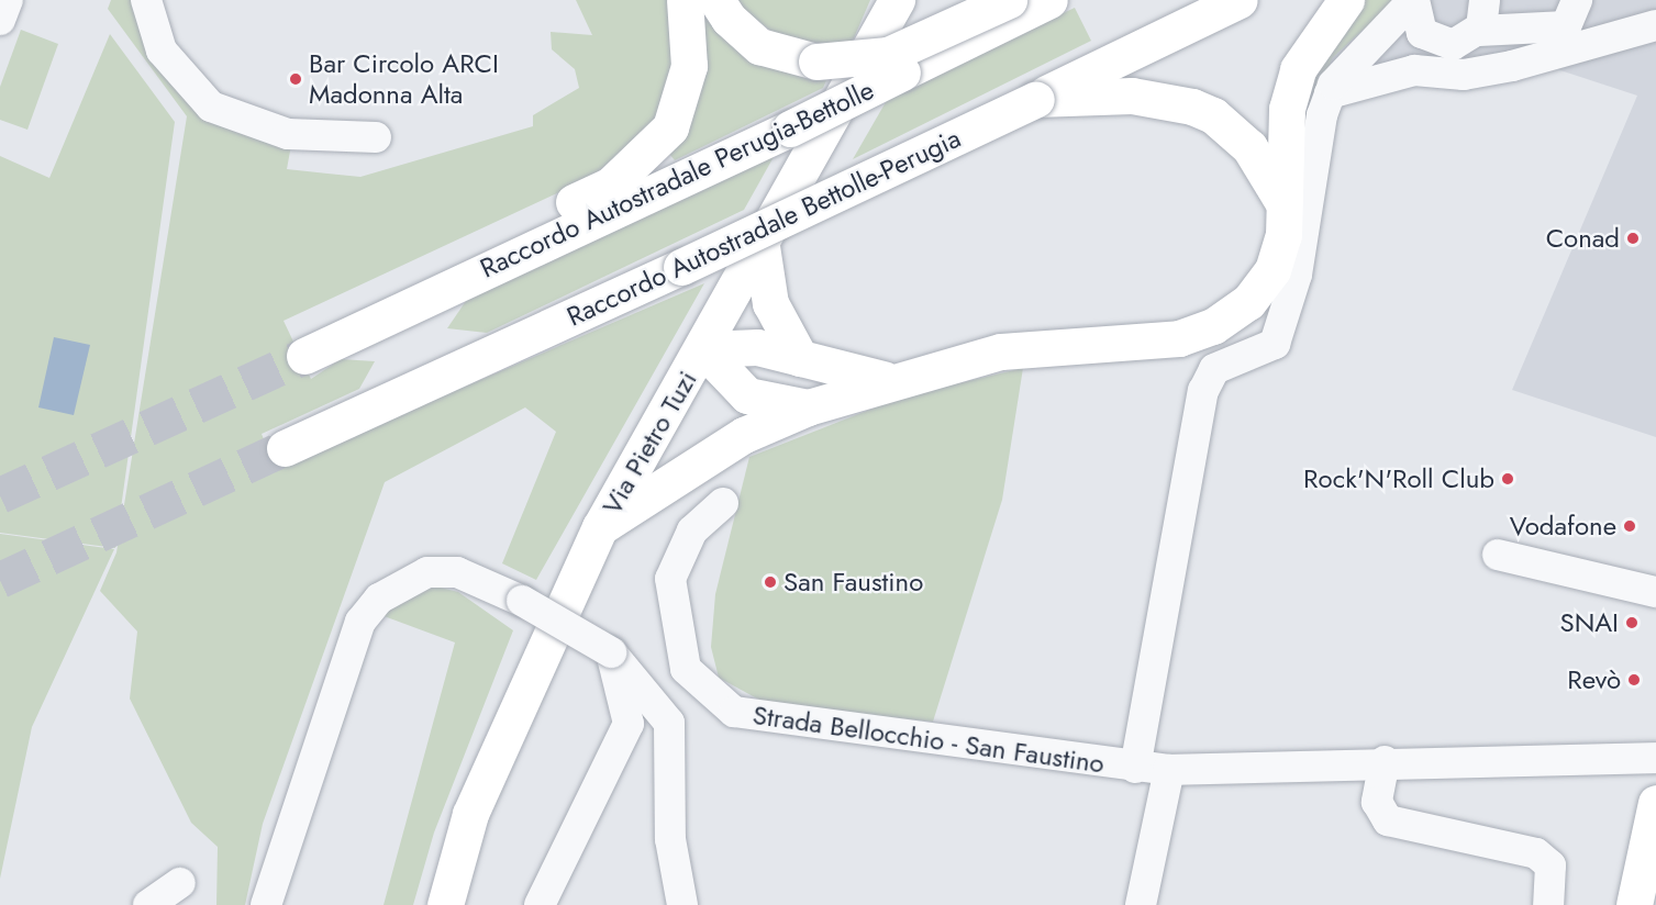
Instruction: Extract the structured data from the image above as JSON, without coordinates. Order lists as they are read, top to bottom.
{
  "streets": {
    "main road": ["Raccordo Autostradale Perugia-Bettolle", "Raccordo Autostradale Bettolle-Perugia", "Via Pietro Tuzi"],
    "street": ["Strada Bellocchio - San Faustino"]
  },
  "places": [
    "Bar Circolo ARCI Madonna Alta",
    "Conad",
    "Rock'N'Roll Club",
    "Vodafone",
    "San Faustino",
    "SNAI",
    "Revò"
  ]
}
